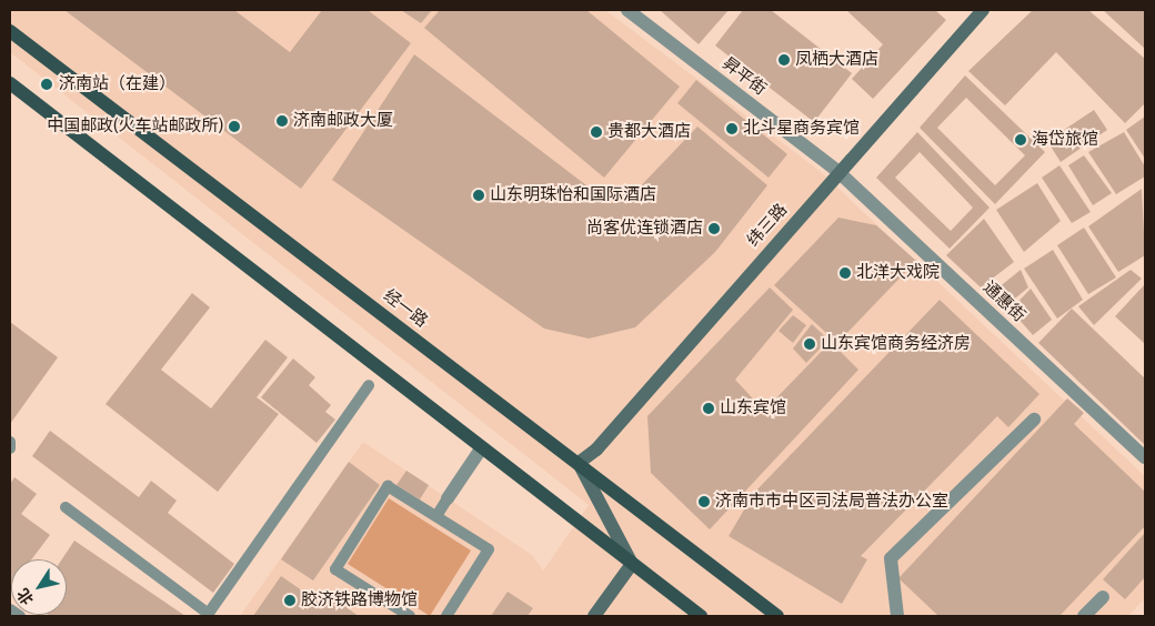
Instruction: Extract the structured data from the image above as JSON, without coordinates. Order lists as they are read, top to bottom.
{
  "streets": {
    "main road": ["经一路"],
    "street": ["昇平街", "纬三路", "通惠街"]
  },
  "crossings": [
    ["昇平街", "纬三路"],
    ["昇平街", "通惠街"],
    ["纬三路", "通惠街"],
    ["纬三路", "经一路"]
  ],
  "places": [
    "凤栖大酒店",
    "济南站（在建）",
    "济南邮政大厦",
    "中国邮政(火车站邮政所)",
    "北斗星商务宾馆",
    "贵都大酒店",
    "海岱旅馆",
    "山东明珠怡和国际酒店",
    "尚客优连锁酒店",
    "北洋大戏院",
    "山东宾馆商务经济房",
    "山东宾馆",
    "济南市市中区司法局普法办公室",
    "胶济铁路博物馆"
  ],
  "north": "bottom left"
}
